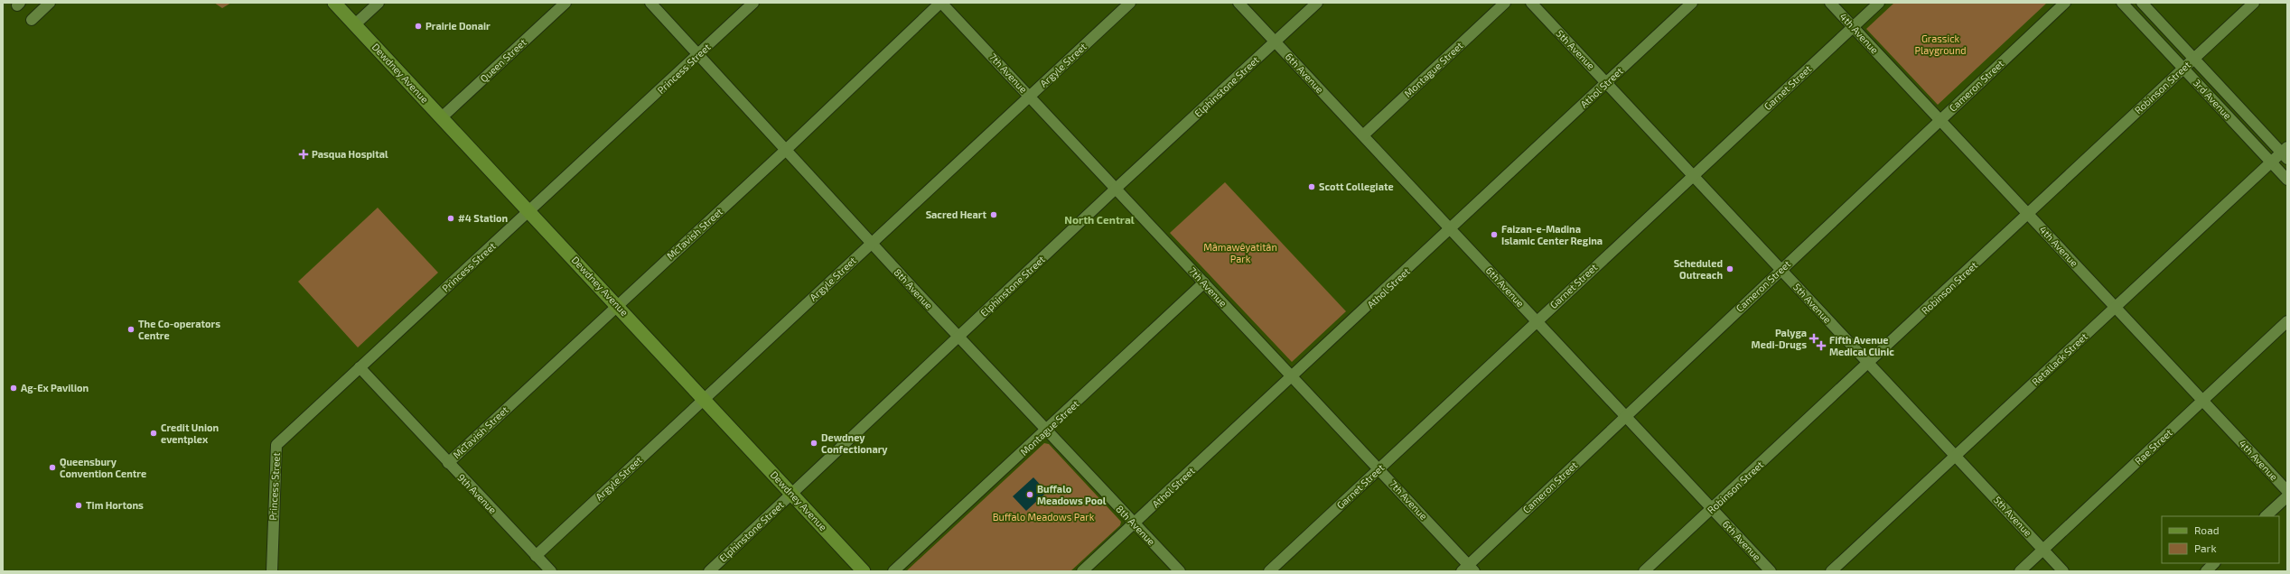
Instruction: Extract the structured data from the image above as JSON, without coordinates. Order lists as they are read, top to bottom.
{
  "streets": {
    "main road": ["Dewdney Avenue"],
    "street": [
      "4th Avenue",
      "5th Avenue",
      "Queen Street",
      "Argyle Street",
      "Princess Street",
      "Montague Street",
      "7th Avenue",
      "6th Avenue",
      "Cameron Street",
      "Elphinstone Street",
      "Athol Street",
      "Garnet Street",
      "Robinson Street",
      "3rd Avenue",
      "McTavish Street",
      "8th Avenue",
      "Retallack Street",
      "Rae Street",
      "9th Avenue"
    ]
  },
  "crossings": [
    ["4th Avenue", "Cameron Street"],
    ["4th Avenue", "Garnet Street"],
    ["4th Avenue", "Robinson Street"],
    ["4th Avenue", "Retallack Street"],
    ["4th Avenue", "Rae Street"],
    ["5th Avenue", "Cameron Street"],
    ["5th Avenue", "Athol Street"],
    ["5th Avenue", "Garnet Street"],
    ["5th Avenue", "Robinson Street"],
    ["5th Avenue", "Retallack Street"],
    ["5th Avenue", "Rae Street"],
    ["Queen Street", "Dewdney Avenue"],
    ["Argyle Street", "Dewdney Avenue"],
    ["Argyle Street", "7th Avenue"],
    ["Argyle Street", "8th Avenue"],
    ["Argyle Street", "9th Avenue"],
    ["Princess Street", "Dewdney Avenue"],
    ["Princess Street", "8th Avenue"],
    ["Princess Street", "9th Avenue"],
    ["Montague Street", "7th Avenue"],
    ["Montague Street", "6th Avenue"],
    ["Montague Street", "8th Avenue"],
    ["Dewdney Avenue", "Elphinstone Street"],
    ["Dewdney Avenue", "McTavish Street"],
    ["7th Avenue", "Cameron Street"],
    ["7th Avenue", "Elphinstone Street"],
    ["7th Avenue", "Athol Street"],
    ["7th Avenue", "Garnet Street"],
    ["7th Avenue", "McTavish Street"],
    ["6th Avenue", "Cameron Street"],
    ["6th Avenue", "Elphinstone Street"],
    ["6th Avenue", "Athol Street"],
    ["6th Avenue", "Garnet Street"],
    ["6th Avenue", "Robinson Street"],
    ["Elphinstone Street", "8th Avenue"],
    ["Athol Street", "8th Avenue"],
    ["Robinson Street", "3rd Avenue"],
    ["3rd Avenue", "Retallack Street"],
    ["McTavish Street", "8th Avenue"],
    ["McTavish Street", "9th Avenue"]
  ],
  "districts": ["North Central"],
  "parks": ["Grassick Playground", "Mâmawêyatitân Park", "Buffalo Meadows Park"],
  "places": {
    "other": [
      "Prairie Donair",
      "Scott Collegiate",
      "Sacred Heart",
      "#4 Station",
      "Faizan-e-Madina Islamic Center Regina",
      "Scheduled Outreach",
      "The Co-operators Centre",
      "Ag-Ex Pavilion",
      "Credit Union eventplex",
      "Dewdney Confectionary",
      "Queensbury Convention Centre",
      "Buffalo Meadows Pool",
      "Tim Hortons"
    ],
    "health": ["Pasqua Hospital", "Palyga Medi-Drugs", "Fifth Avenue Medical Clinic"]
  },
  "legend": ["Road", "Park"]
}
